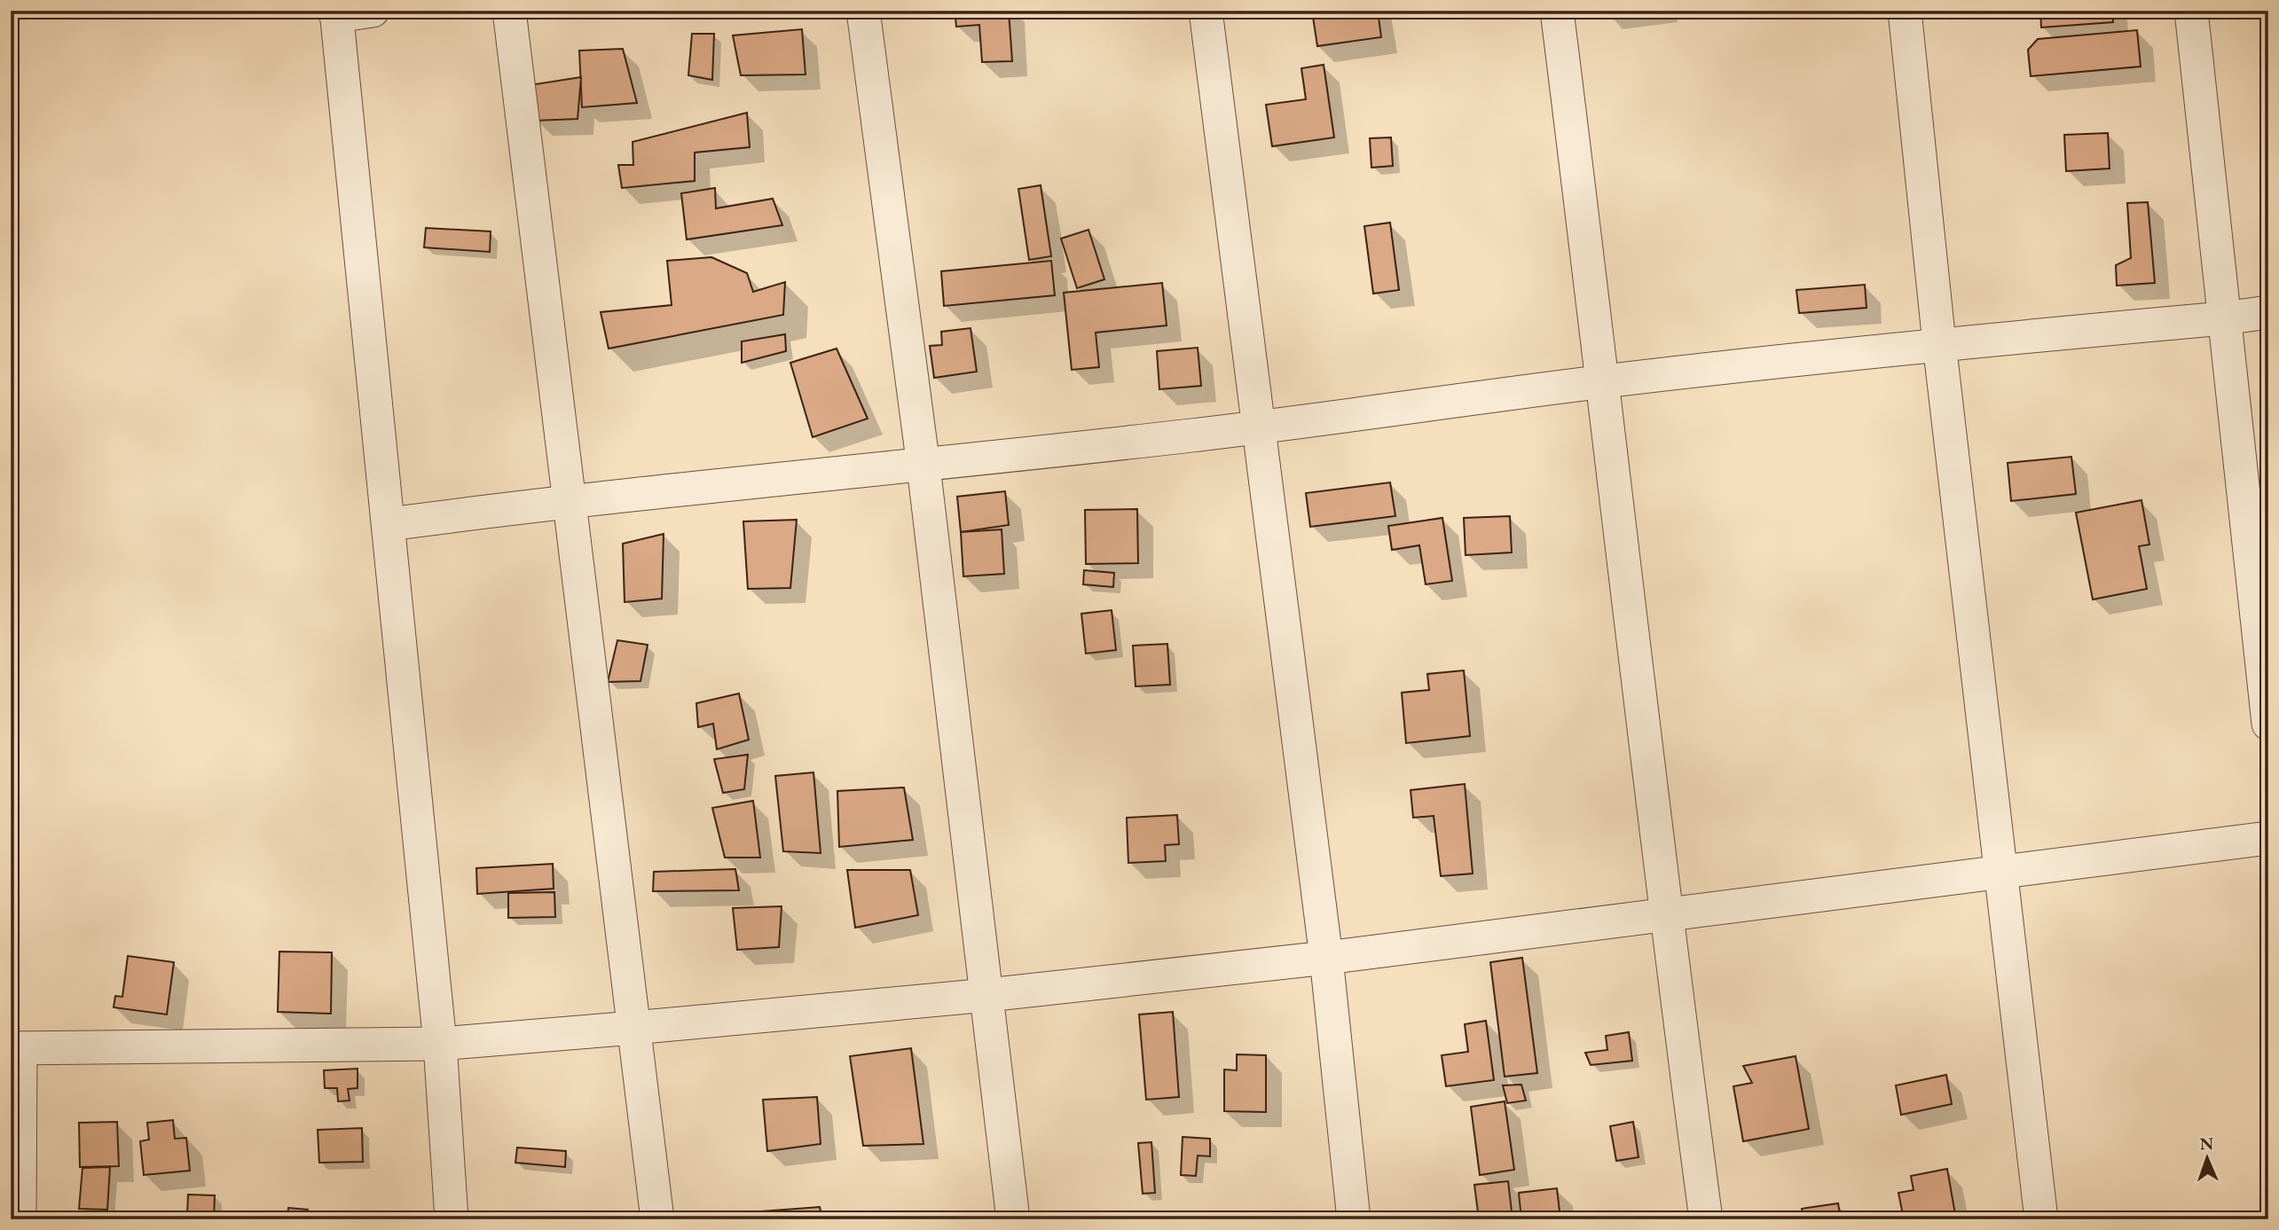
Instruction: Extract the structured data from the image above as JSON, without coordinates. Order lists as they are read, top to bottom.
{
  "north": "top"
}
